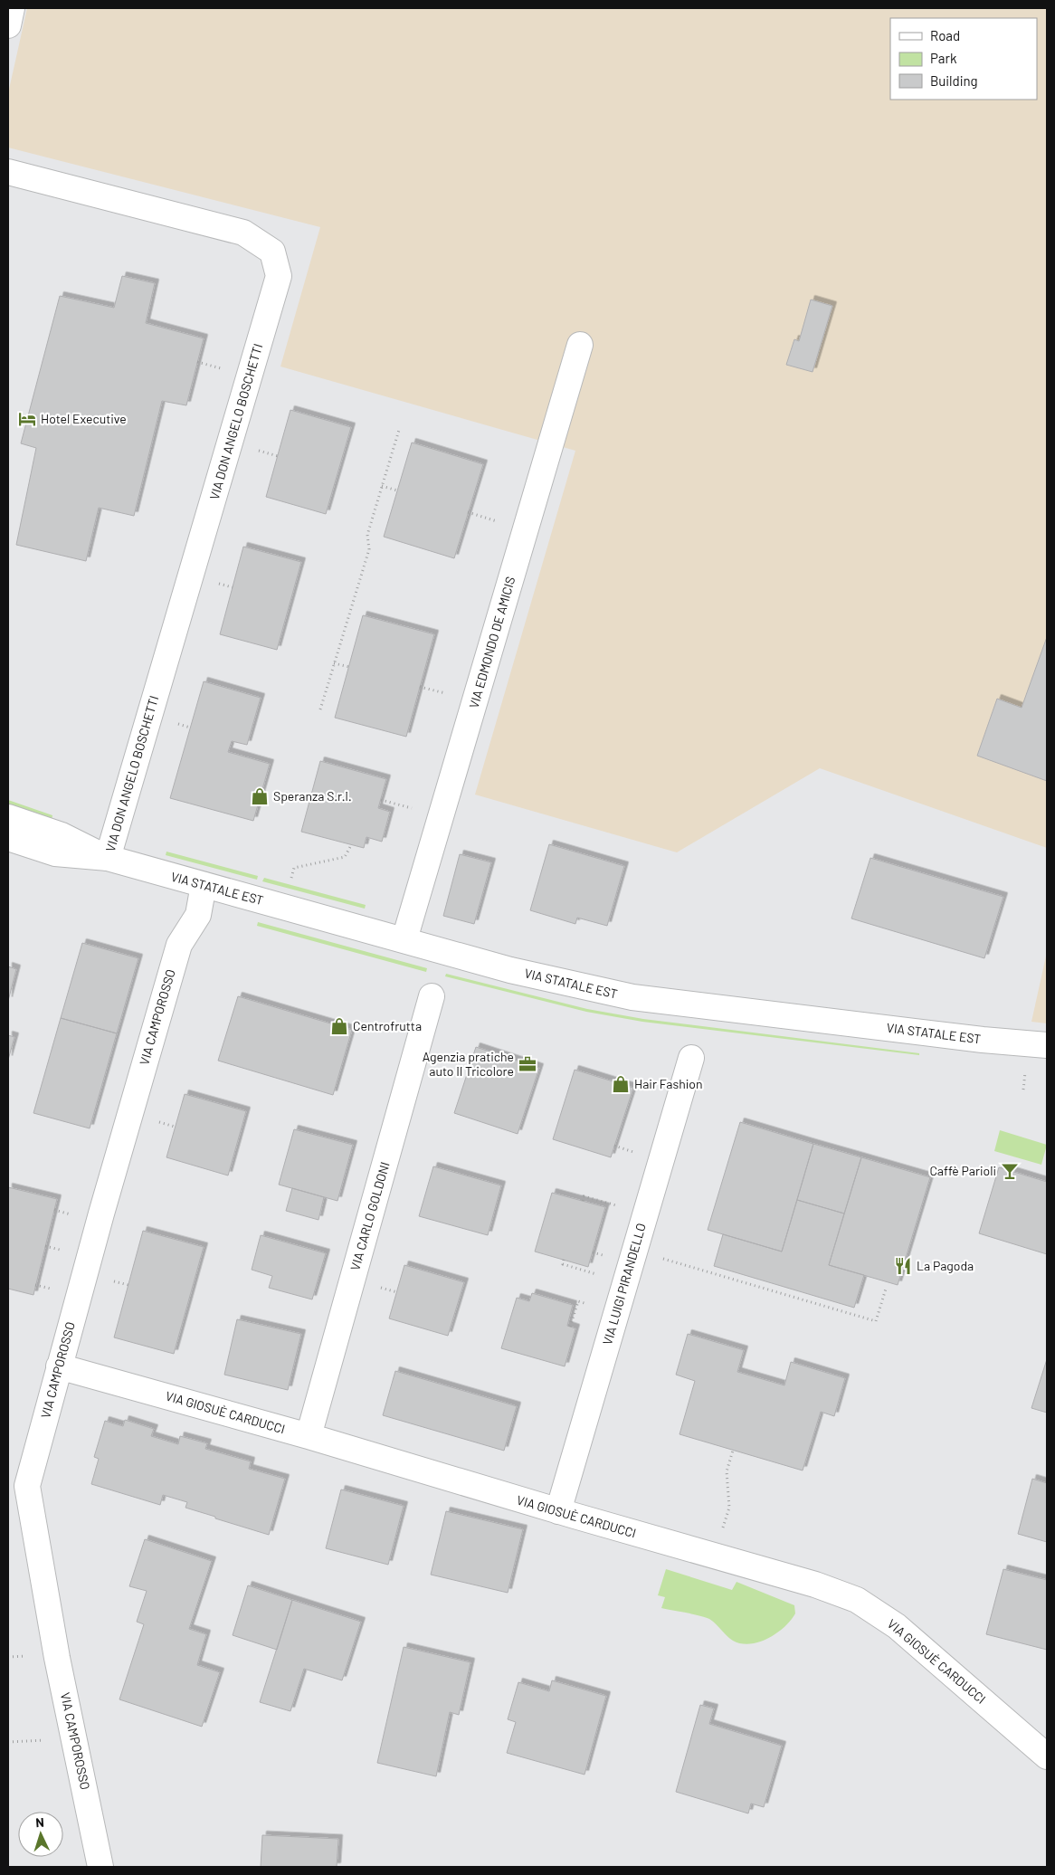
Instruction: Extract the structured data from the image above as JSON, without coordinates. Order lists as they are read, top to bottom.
{
  "streets": {
    "street": [
      "VIA DON ANGELO BOSCHETTI",
      "VIA EDMONDO DE AMICIS",
      "VIA STATALE EST",
      "VIA CAMPOROSSO",
      "VIA CARLO GOLDONI",
      "VIA LUIGI PIRANDELLO",
      "VIA GIOSUÈ CARDUCCI"
    ]
  },
  "crossings": [
    ["VIA DON ANGELO BOSCHETTI", "VIA STATALE EST"],
    ["VIA EDMONDO DE AMICIS", "VIA STATALE EST"],
    ["VIA STATALE EST", "VIA CAMPOROSSO"],
    ["VIA CAMPOROSSO", "VIA GIOSUÈ CARDUCCI"],
    ["VIA CARLO GOLDONI", "VIA GIOSUÈ CARDUCCI"],
    ["VIA LUIGI PIRANDELLO", "VIA GIOSUÈ CARDUCCI"]
  ],
  "places": {
    "hotel": ["Hotel Executive"],
    "shop": ["Speranza S.r.l.", "Centrofrutta", "Hair Fashion"],
    "office": ["Agenzia pratiche auto Il Tricolore"],
    "bar": ["Caffè Parioli"],
    "restaurant": ["La Pagoda"]
  },
  "legend": ["Road", "Park", "Building"],
  "north": "top"
}
